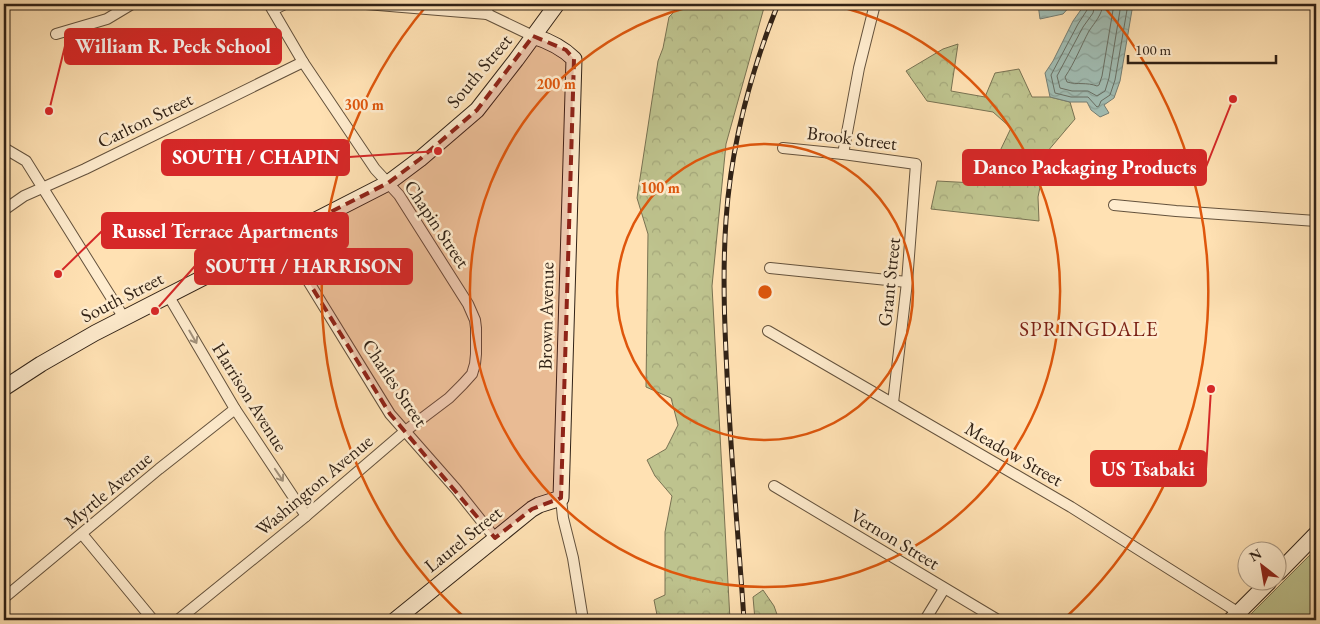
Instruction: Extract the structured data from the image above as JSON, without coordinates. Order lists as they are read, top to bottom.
{
  "streets": {
    "main road": ["South Street", "Brown Avenue", "Laurel Street"],
    "street": [
      "Carlton Street",
      "Brook Street",
      "Chapin Street",
      "Grant Street",
      "Charles Street",
      "Harrison Avenue",
      "Meadow Street",
      "Washington Avenue",
      "Myrtle Avenue",
      "Vernon Street"
    ]
  },
  "crossings": [
    ["South Street", "Chapin Street"],
    ["South Street", "Brown Avenue"],
    ["South Street", "Charles Street"],
    ["South Street", "Harrison Avenue"],
    ["Carlton Street", "Chapin Street"],
    ["Brook Street", "Grant Street"],
    ["Chapin Street", "Washington Avenue"],
    ["Grant Street", "Meadow Street"],
    ["Brown Avenue", "Laurel Street"],
    ["Charles Street", "Washington Avenue"],
    ["Charles Street", "Laurel Street"],
    ["Harrison Avenue", "Washington Avenue"],
    ["Harrison Avenue", "Myrtle Avenue"]
  ],
  "one_way": ["Harrison Avenue"],
  "districts": ["SPRINGDALE"],
  "places": [
    "Danco Packaging Products",
    "William R. Peck School",
    "SOUTH / CHAPIN",
    "Russel Terrace Apartments",
    "SOUTH / HARRISON",
    "US Tsabaki"
  ],
  "scale_bar": "100 m",
  "north": "top left",
  "rings": ["200 m", "300 m", "100 m"]
}
